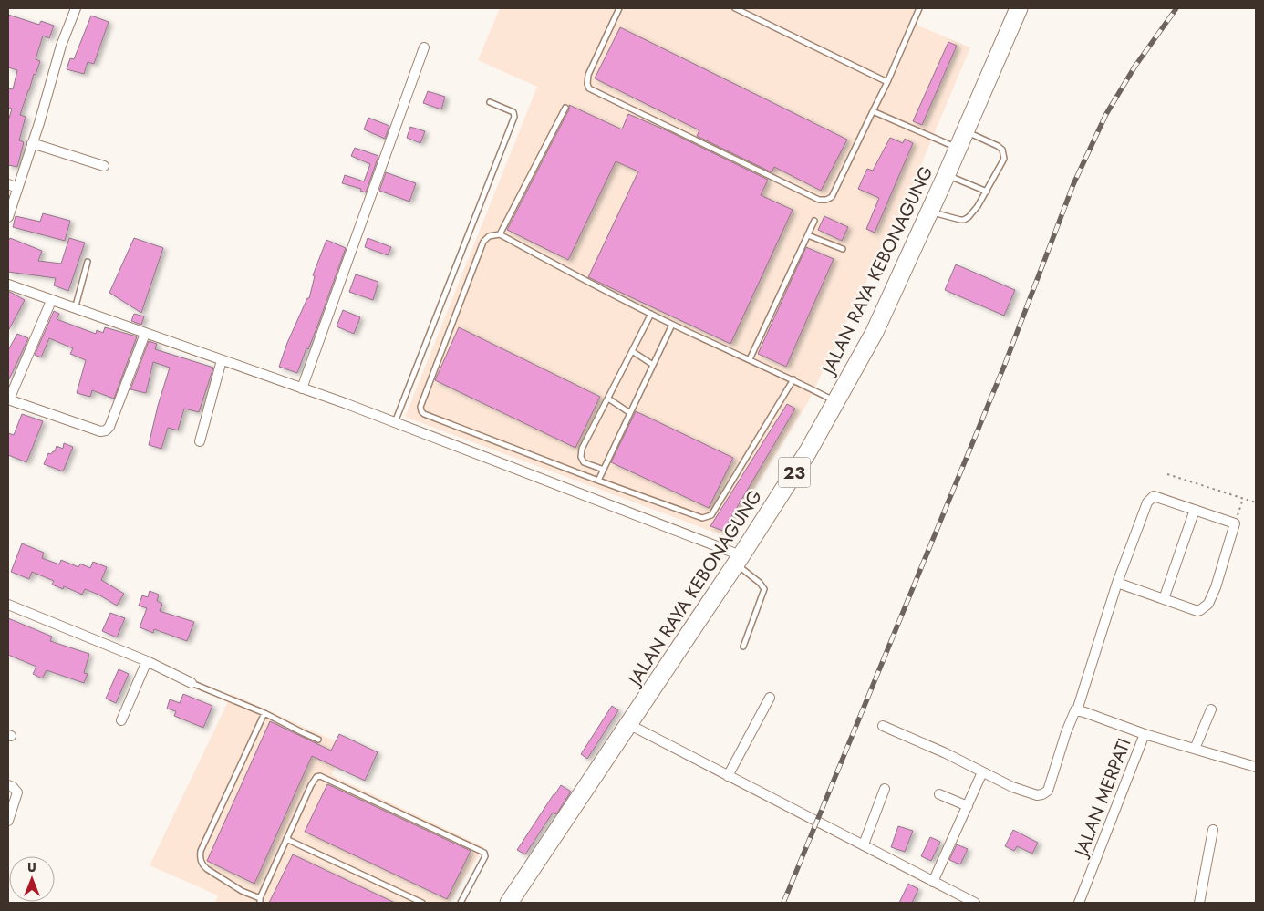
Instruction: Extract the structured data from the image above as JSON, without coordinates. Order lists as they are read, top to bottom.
{
  "streets": {
    "highway": ["JALAN RAYA KEBONAGUNG", "23"],
    "street": ["JALAN MERPATI"]
  },
  "north": "top"
}
